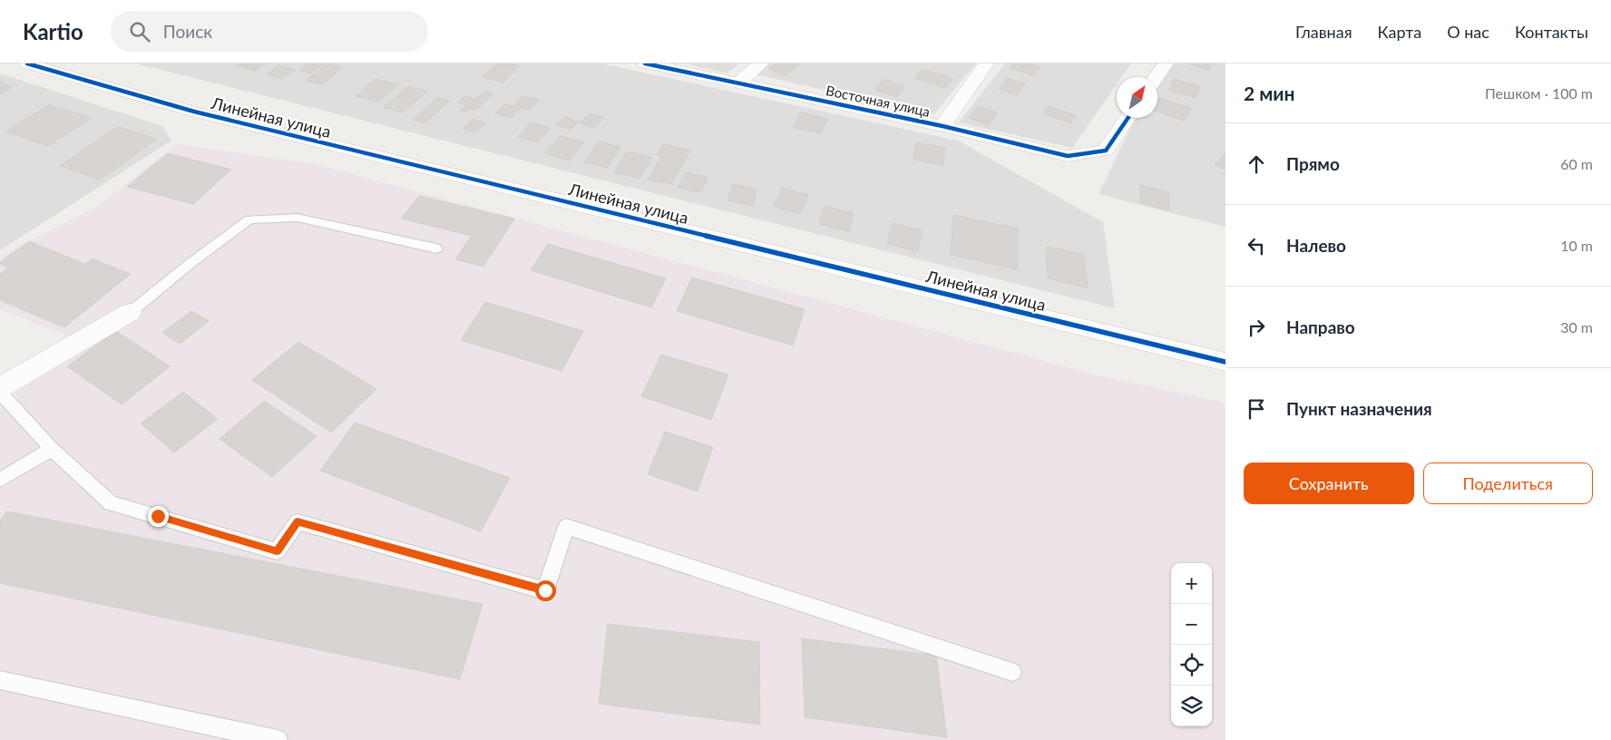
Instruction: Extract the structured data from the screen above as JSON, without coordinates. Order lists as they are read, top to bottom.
{
  "streets": {
    "street": ["Восточная улица", "Линейная улица"]
  },
  "north": "top right",
  "page": {
    "header": "Kartio",
    "search": "Поиск",
    "nav": [
      "Главная",
      "Карта",
      "О нас",
      "Контакты"
    ],
    "heading": ["2 мин", "Пешком · 100 m"],
    "list": [
      ["Прямо", "60 m"],
      ["Налево", "10 m"],
      ["Направо", "30 m"],
      "Пункт назначения"
    ],
    "buttons": ["Сохранить", "Поделиться"],
    "map_buttons": ["+", "−"]
  }
}
